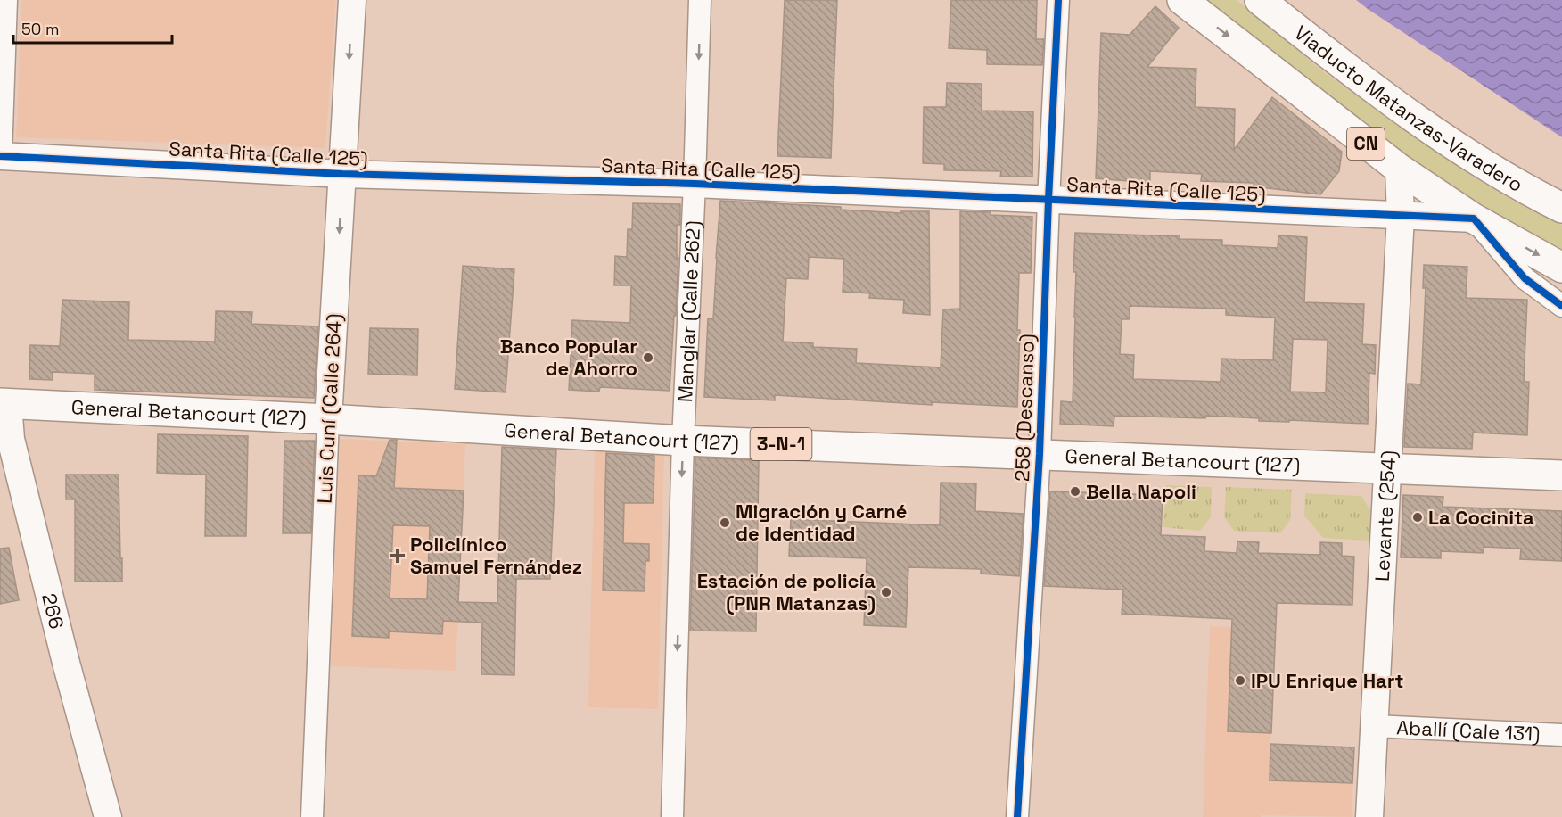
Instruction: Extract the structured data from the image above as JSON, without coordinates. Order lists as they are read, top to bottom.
{
  "streets": {
    "main road": [
      "Viaducto Matanzas-Varadero",
      "CN",
      "General Betancourt (127)",
      "3-N-1"
    ],
    "street": [
      "Santa Rita (Calle 125)",
      "Manglar (Calle 262)",
      "258 (Descanso)",
      "Luis Cuní (Calle 264)",
      "Levante (254)",
      "266",
      "Aballí (Cale 131)"
    ]
  },
  "crossings": [
    ["CN", "Santa Rita (Calle 125)"],
    ["CN", "Levante (254)"],
    ["Santa Rita (Calle 125)", "Manglar (Calle 262)"],
    ["Santa Rita (Calle 125)", "258 (Descanso)"],
    ["Santa Rita (Calle 125)", "Luis Cuní (Calle 264)"],
    ["Santa Rita (Calle 125)", "Levante (254)"],
    ["Manglar (Calle 262)", "General Betancourt (127)"],
    ["258 (Descanso)", "General Betancourt (127)"],
    ["Luis Cuní (Calle 264)", "General Betancourt (127)"],
    ["General Betancourt (127)", "Levante (254)"],
    ["General Betancourt (127)", "266"],
    ["Levante (254)", "Aballí (Cale 131)"]
  ],
  "one_way": ["Manglar (Calle 262)", "Luis Cuní (Calle 264)"],
  "places": {
    "other": [
      "Banco Popular de Ahorro",
      "Bella Napoli",
      "La Cocinita",
      "Migración y Carné de Identidad",
      "Estación de policía (PNR Matanzas)",
      "IPU Enrique Hart"
    ],
    "health": ["Policlínico Samuel Fernández"]
  },
  "scale_bar": "50 m"
}
